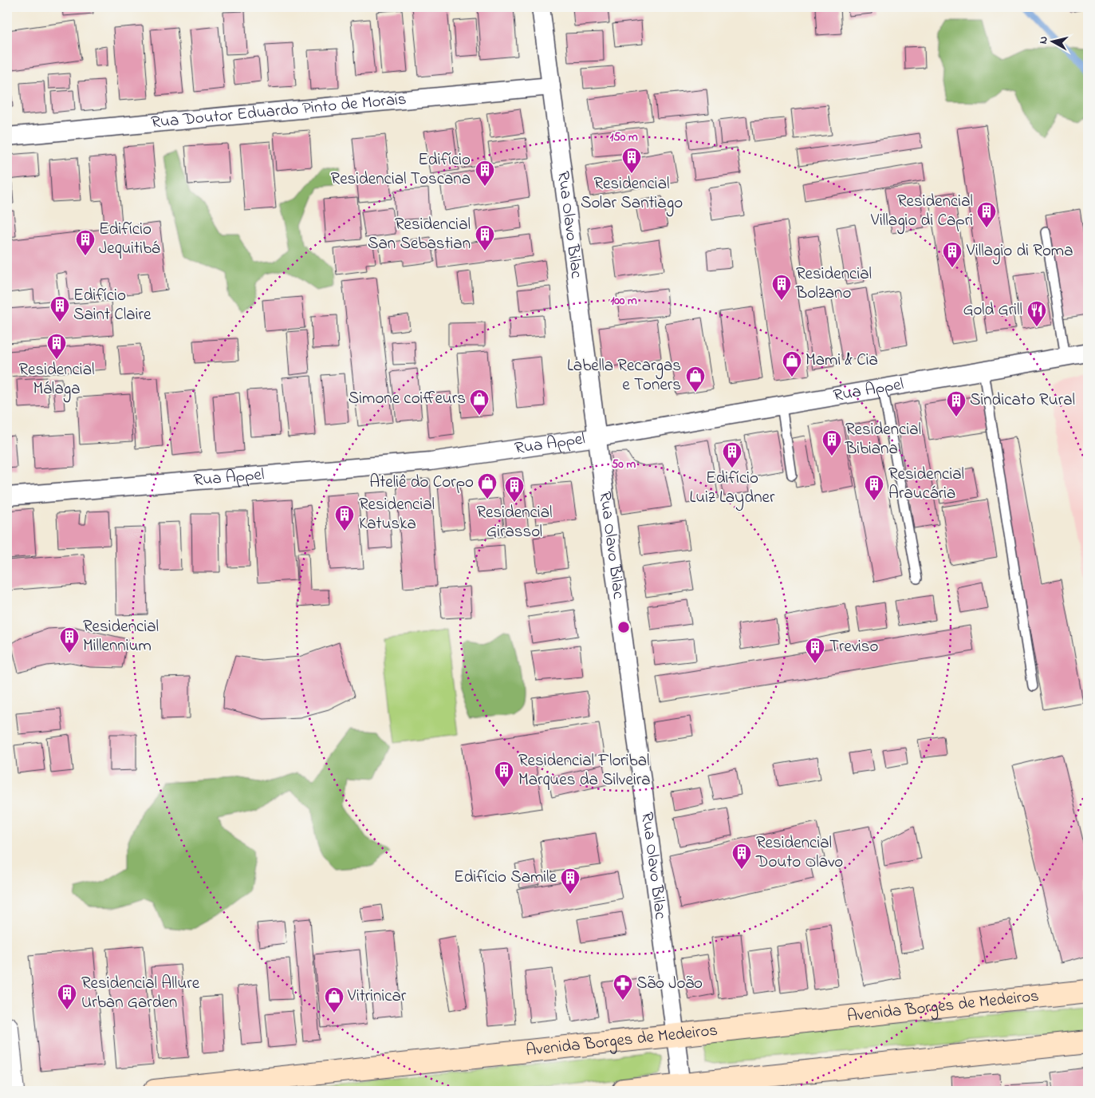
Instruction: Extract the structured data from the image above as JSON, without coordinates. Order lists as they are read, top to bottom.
{
  "streets": {
    "main road": ["Avenida Borges de Medeiros"],
    "street": ["Rua Doutor Eduardo Pinto de Morais", "Rua Olavo Bilac", "Rua Appel"]
  },
  "crossings": [
    ["Rua Doutor Eduardo Pinto de Morais", "Rua Olavo Bilac"],
    ["Rua Olavo Bilac", "Rua Appel"],
    ["Rua Olavo Bilac", "Avenida Borges de Medeiros"]
  ],
  "places": {
    "building": [
      "Residencial Solar Santiago",
      "Edifício Residencial Toscana",
      "Residencial Villagio di Capri",
      "Residencial San Sebastian",
      "Edifício Jequitibá",
      "Villagio di Roma",
      "Residencial Bolzano",
      "Edifício Saint Claire",
      "Residencial Málaga",
      "Sindicato Rural",
      "Residencial Bibiana",
      "Edifício Luiz Laydner",
      "Residencial Araucária",
      "Residencial Girassol",
      "Residencial Katuska",
      "Residencial Millennium",
      "Treviso",
      "Residencial Floribal Marques da Silveira",
      "Residencial Douto Olavo",
      "Edifício Samile",
      "Residencial Allure Urban Garden"
    ],
    "restaurant": ["Gold Grill"],
    "shop": [
      "Mami & Cia",
      "Labella Recargas e Toners",
      "Simone coiffeurs",
      "Ateliê do Corpo",
      "Vitrinicar"
    ],
    "pharmacy": ["São João"]
  },
  "north": "left",
  "rings": ["150 m", "100 m", "50 m"]
}
